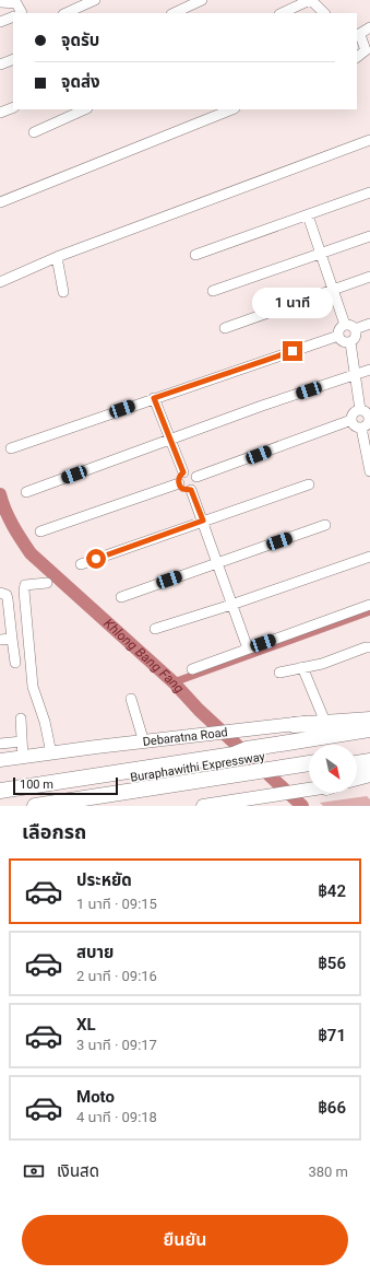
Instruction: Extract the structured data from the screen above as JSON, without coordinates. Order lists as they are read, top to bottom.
{
  "streets": {
    "highway": ["Debaratna Road", "Buraphawithi Expressway"]
  },
  "water": ["Khlong Bang Fang"],
  "scale_bar": "100 m",
  "north": "bottom right",
  "page": {
    "banner": ["จุดรับ", "จุดส่ง"],
    "bubble": "1 นาที",
    "scale": "100 m",
    "heading": "เลือกรถ",
    "list": [
      {
        "name": "ประหยัด",
        "note": "1 นาที · 09:15",
        "value": "฿42"
      },
      {
        "name": "สบาย",
        "note": "2 นาที · 09:16",
        "value": "฿56"
      },
      {
        "name": "XL",
        "note": "3 นาที · 09:17",
        "value": "฿71"
      },
      {
        "name": "Moto",
        "note": "4 นาที · 09:18",
        "value": "฿66"
      }
    ],
    "pay": ["เงินสด", "380 m"],
    "buttons": "ยืนยัน"
  }
}
